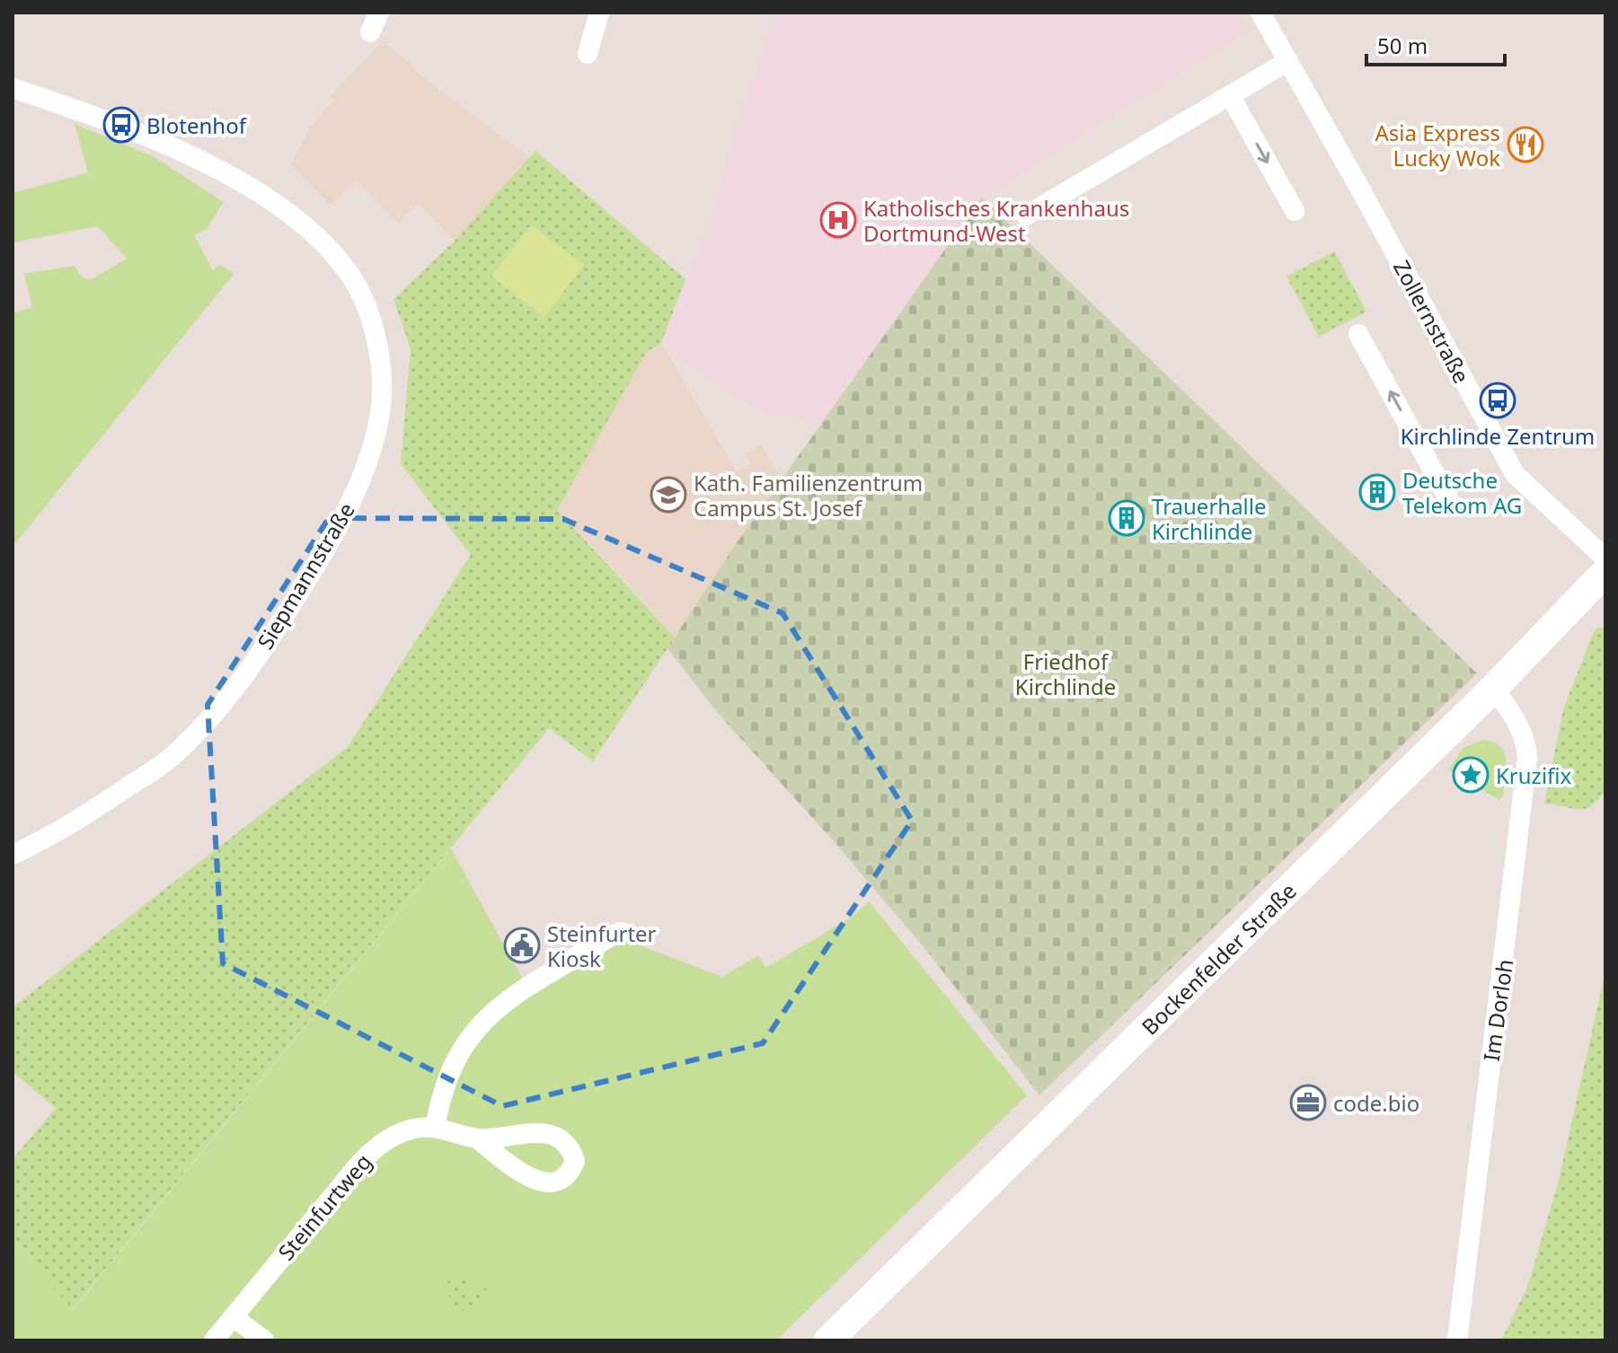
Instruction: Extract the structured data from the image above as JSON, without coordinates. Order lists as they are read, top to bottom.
{
  "streets": {
    "main road": ["Bockenfelder Straße"],
    "street": [
      "Zollernstraße",
      "Siepmannstraße",
      "Im Dorloh",
      "Steinfurtweg"
    ]
  },
  "crossings": [
    ["Bockenfelder Straße", "Im Dorloh"]
  ],
  "parks": ["Friedhof Kirchlinde"],
  "places": {
    "bus stop": ["Blotenhof", "Kirchlinde Zentrum"],
    "restaurant": ["Asia Express Lucky Wok"],
    "hospital": ["Katholisches Krankenhaus Dortmund-West"],
    "building": ["Deutsche Telekom AG", "Trauerhalle Kirchlinde"],
    "school or university": ["Kath. Familienzentrum Campus St. Josef"],
    "place": ["Kruzifix"],
    "public building": ["Steinfurter Kiosk"],
    "office": ["code.bio"]
  },
  "scale_bar": "50 m"
}
